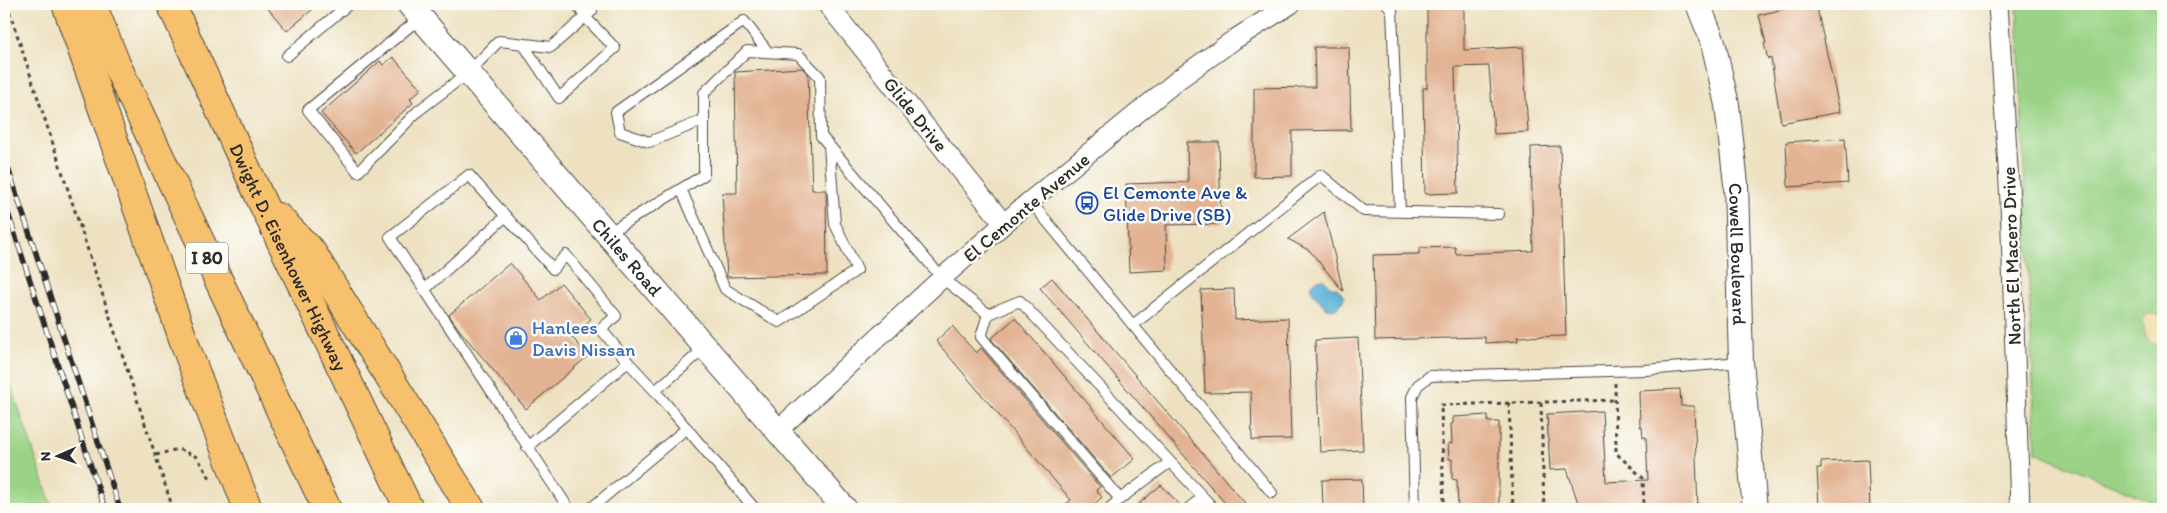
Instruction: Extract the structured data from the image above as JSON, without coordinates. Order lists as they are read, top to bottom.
{
  "streets": {
    "highway": ["Dwight D. Eisenhower Highway", "I 80"],
    "street": [
      "Glide Drive",
      "El Cemonte Avenue",
      "Cowell Boulevard",
      "Chiles Road",
      "North El Macero Drive"
    ]
  },
  "crossings": [
    ["Glide Drive", "El Cemonte Avenue"],
    ["El Cemonte Avenue", "Chiles Road"]
  ],
  "places": {
    "bus stop": ["El Cemonte Ave & Glide Drive (SB)"],
    "shop": ["Hanlees Davis Nissan"]
  },
  "north": "left"
}
